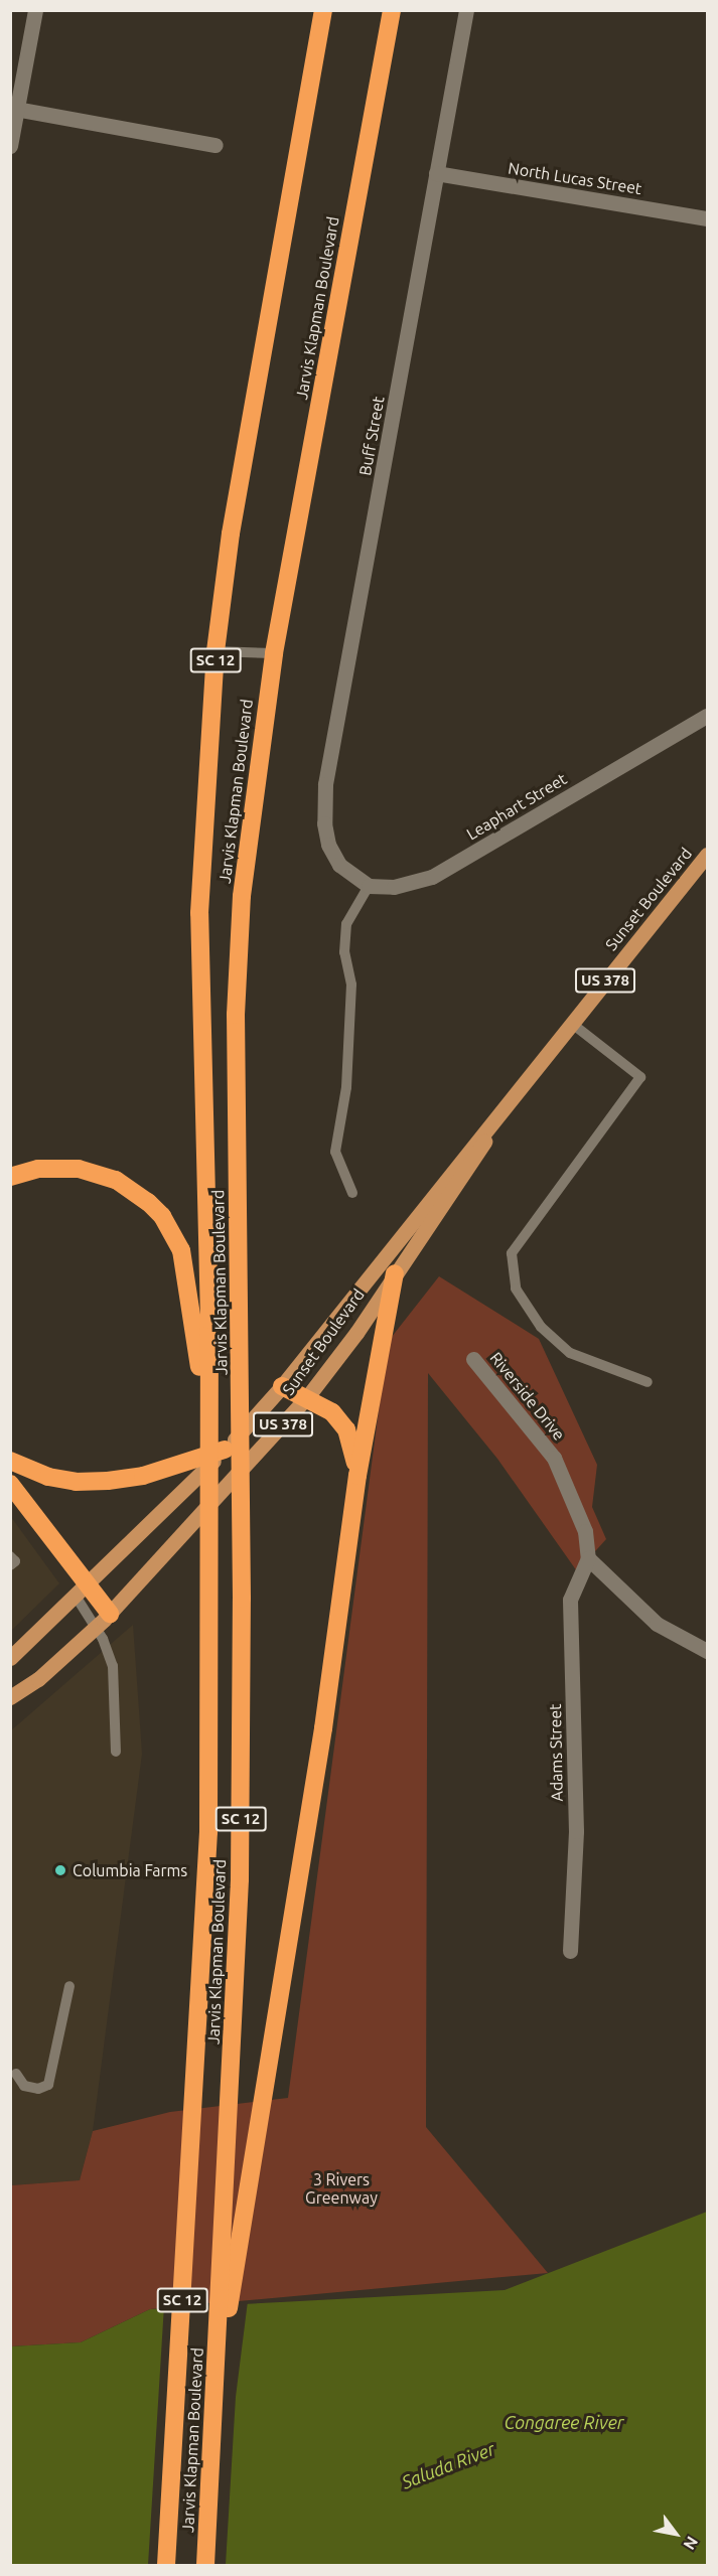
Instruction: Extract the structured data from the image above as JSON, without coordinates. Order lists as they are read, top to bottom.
{
  "streets": {
    "highway": ["Jarvis Klapman Boulevard", "SC 12"],
    "main road": ["Sunset Boulevard", "US 378"],
    "street": [
      "North Lucas Street",
      "Buff Street",
      "Leaphart Street",
      "Riverside Drive",
      "Adams Street"
    ]
  },
  "crossings": [
    ["North Lucas Street", "Buff Street"],
    ["Buff Street", "Leaphart Street"],
    ["Riverside Drive", "Adams Street"]
  ],
  "water": ["Congaree River", "Saluda River"],
  "parks": ["3 Rivers Greenway"],
  "places": ["Columbia Farms"],
  "north": "bottom right"
}
